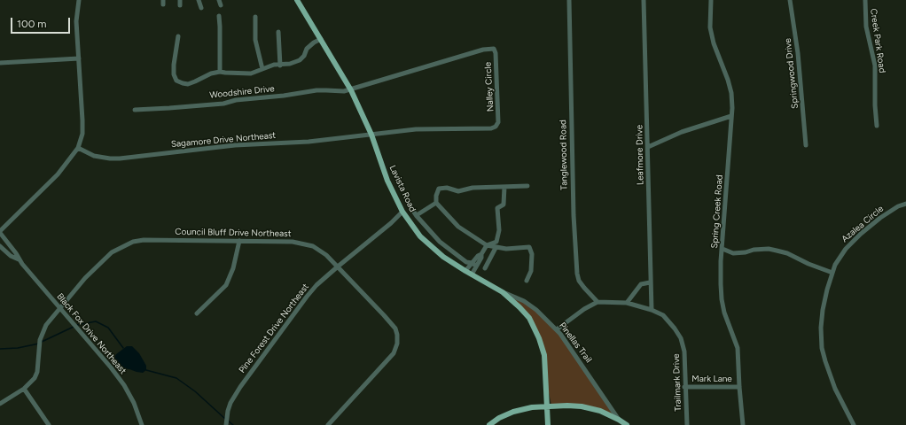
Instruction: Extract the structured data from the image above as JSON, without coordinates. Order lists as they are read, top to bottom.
{
  "streets": {
    "main road": ["Lavista Road"],
    "street": [
      "Creek Park Road",
      "Springwood Drive",
      "Nalley Circle",
      "Woodshire Drive",
      "Sagamore Drive Northeast",
      "Tanglewood Road",
      "Leafmore Drive",
      "Spring Creek Road",
      "Azalea Circle",
      "Council Bluff Drive Northeast",
      "Pine Forest Drive Northeast",
      "Black Fox Drive Northeast",
      "Pinellas Trail",
      "Mark Lane",
      "Trailmark Drive"
    ]
  },
  "crossings": [
    ["Nalley Circle", "Woodshire Drive"],
    ["Nalley Circle", "Sagamore Drive Northeast"],
    ["Nalley Circle", "Lavista Road"],
    ["Woodshire Drive", "Lavista Road"],
    ["Sagamore Drive Northeast", "Lavista Road"],
    ["Tanglewood Road", "Trailmark Drive"],
    ["Leafmore Drive", "Trailmark Drive"],
    ["Lavista Road", "Pine Forest Drive Northeast"],
    ["Lavista Road", "Pinellas Trail"],
    ["Spring Creek Road", "Mark Lane"],
    ["Council Bluff Drive Northeast", "Pine Forest Drive Northeast"],
    ["Council Bluff Drive Northeast", "Black Fox Drive Northeast"],
    ["Pinellas Trail", "Trailmark Drive"],
    ["Mark Lane", "Trailmark Drive"]
  ],
  "scale_bar": "100 m"
}
